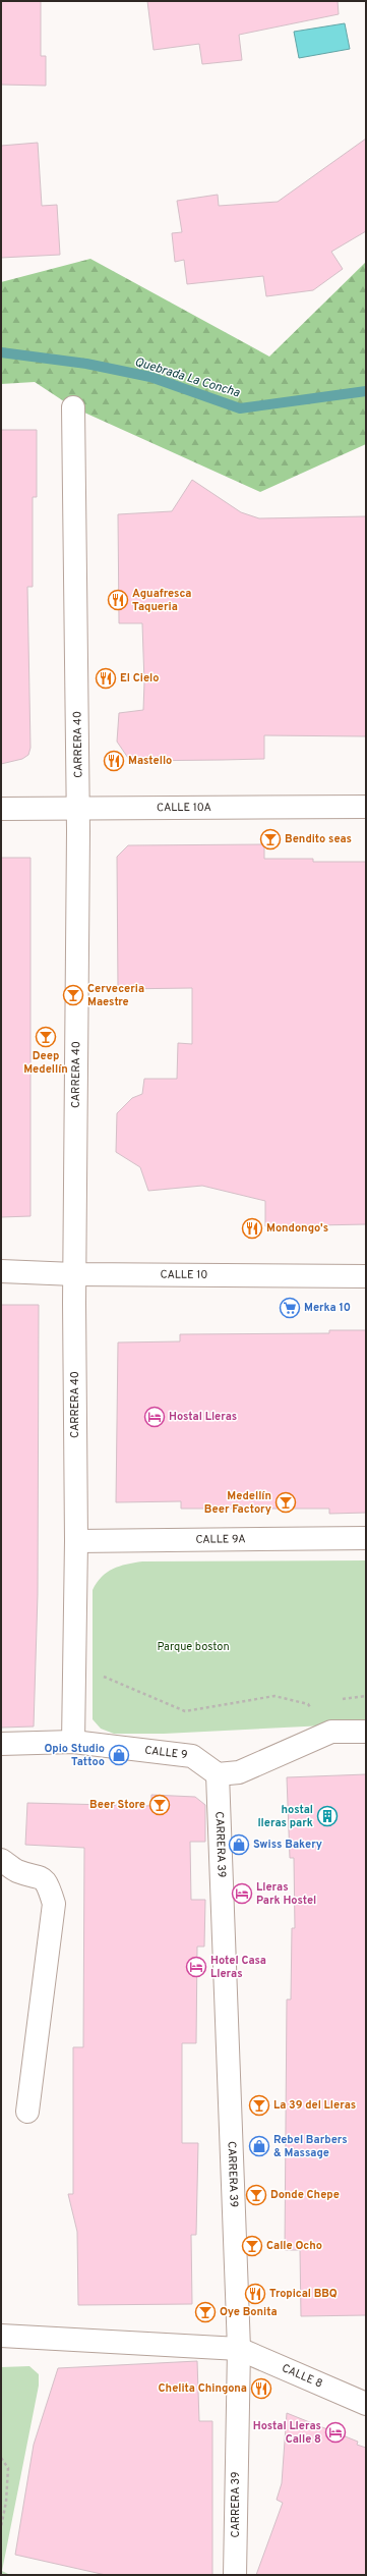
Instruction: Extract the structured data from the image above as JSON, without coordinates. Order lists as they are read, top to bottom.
{
  "streets": {
    "street": [
      "CARRERA 40",
      "CALLE 10A",
      "CALLE 10",
      "CALLE 9A",
      "CALLE 9",
      "CARRERA 39",
      "CALLE 8"
    ]
  },
  "crossings": [
    ["CARRERA 40", "CALLE 10A"],
    ["CARRERA 40", "CALLE 10"],
    ["CARRERA 40", "CALLE 9A"],
    ["CARRERA 40", "CALLE 9"],
    ["CALLE 9", "CARRERA 39"],
    ["CARRERA 39", "CALLE 8"]
  ],
  "water": ["Quebrada La Concha"],
  "parks": ["Parque boston"],
  "places": {
    "restaurant": [
      "Aguafresca Taqueria",
      "El Cielo",
      "Mastello",
      "Mondongo's",
      "Tropical BBQ",
      "Chelita Chingona"
    ],
    "bar": [
      "Bendito seas",
      "Cerveceria Maestre",
      "Deep Medellín",
      "Medellín Beer Factory",
      "Beer Store",
      "La 39 del Lleras",
      "Donde Chepe",
      "Calle Ocho",
      "Oye Bonita"
    ],
    "supermarket": ["Merka 10"],
    "hotel": [
      "Hostal Lleras",
      "Lleras Park Hostel",
      "Hotel Casa Lleras",
      "Hostal Lleras Calle 8"
    ],
    "shop": ["Opio Studio Tattoo", "Swiss Bakery", "Rebel Barbers & Massage"],
    "building": ["hostal lleras park"]
  }
}
